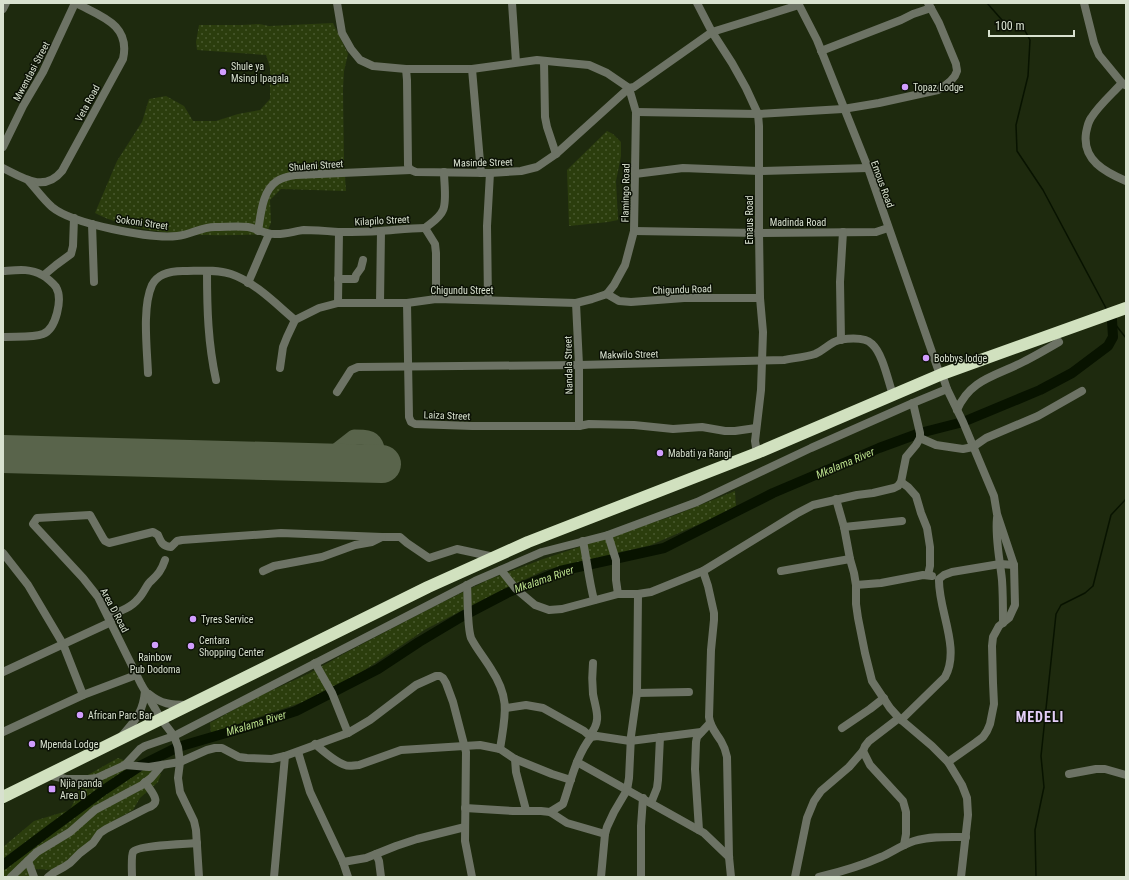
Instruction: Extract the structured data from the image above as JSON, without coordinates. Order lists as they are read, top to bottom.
{
  "streets": {
    "street": [
      "Mwendasi Street",
      "Veta Road",
      "Masinde Street",
      "Shuleni Street",
      "Emous Road",
      "Flamingo Road",
      "Kilapilo Street",
      "Emaus Road",
      "Sokoni Street",
      "Madinda Road",
      "Chigundu Road",
      "Chigundu Street",
      "Makwilo Street",
      "Nandala Street",
      "Laiza Street",
      "Area D Road"
    ]
  },
  "crossings": [
    ["Mwendasi Street", "Veta Road"],
    ["Veta Road", "Sokoni Street"],
    ["Masinde Street", "Shuleni Street"],
    ["Masinde Street", "Emous Road"],
    ["Masinde Street", "Flamingo Road"],
    ["Masinde Street", "Emaus Road"],
    ["Shuleni Street", "Sokoni Street"],
    ["Emous Road", "Madinda Road"],
    ["Flamingo Road", "Madinda Road"],
    ["Flamingo Road", "Chigundu Road"],
    ["Flamingo Road", "Chigundu Street"],
    ["Kilapilo Street", "Sokoni Street"],
    ["Emaus Road", "Madinda Road"],
    ["Emaus Road", "Chigundu Road"],
    ["Emaus Road", "Makwilo Street"],
    ["Chigundu Road", "Chigundu Street"],
    ["Chigundu Street", "Nandala Street"],
    ["Chigundu Street", "Laiza Street"],
    ["Makwilo Street", "Nandala Street"],
    ["Makwilo Street", "Laiza Street"],
    ["Nandala Street", "Laiza Street"]
  ],
  "districts": ["MEDELI"],
  "water": ["Mkalama River"],
  "places": {
    "other": [
      "Shule ya Msingi Ipagala",
      "Topaz Lodge",
      "Bobbys lodge",
      "Mabati ya Rangi",
      "Tyres Service",
      "Rainbow Pub Dodoma",
      "Centara Shopping Center",
      "African Parc Bar",
      "Mpenda Lodge"
    ],
    "transit": ["Njia panda Area D"]
  },
  "scale_bar": "100 m"
}
